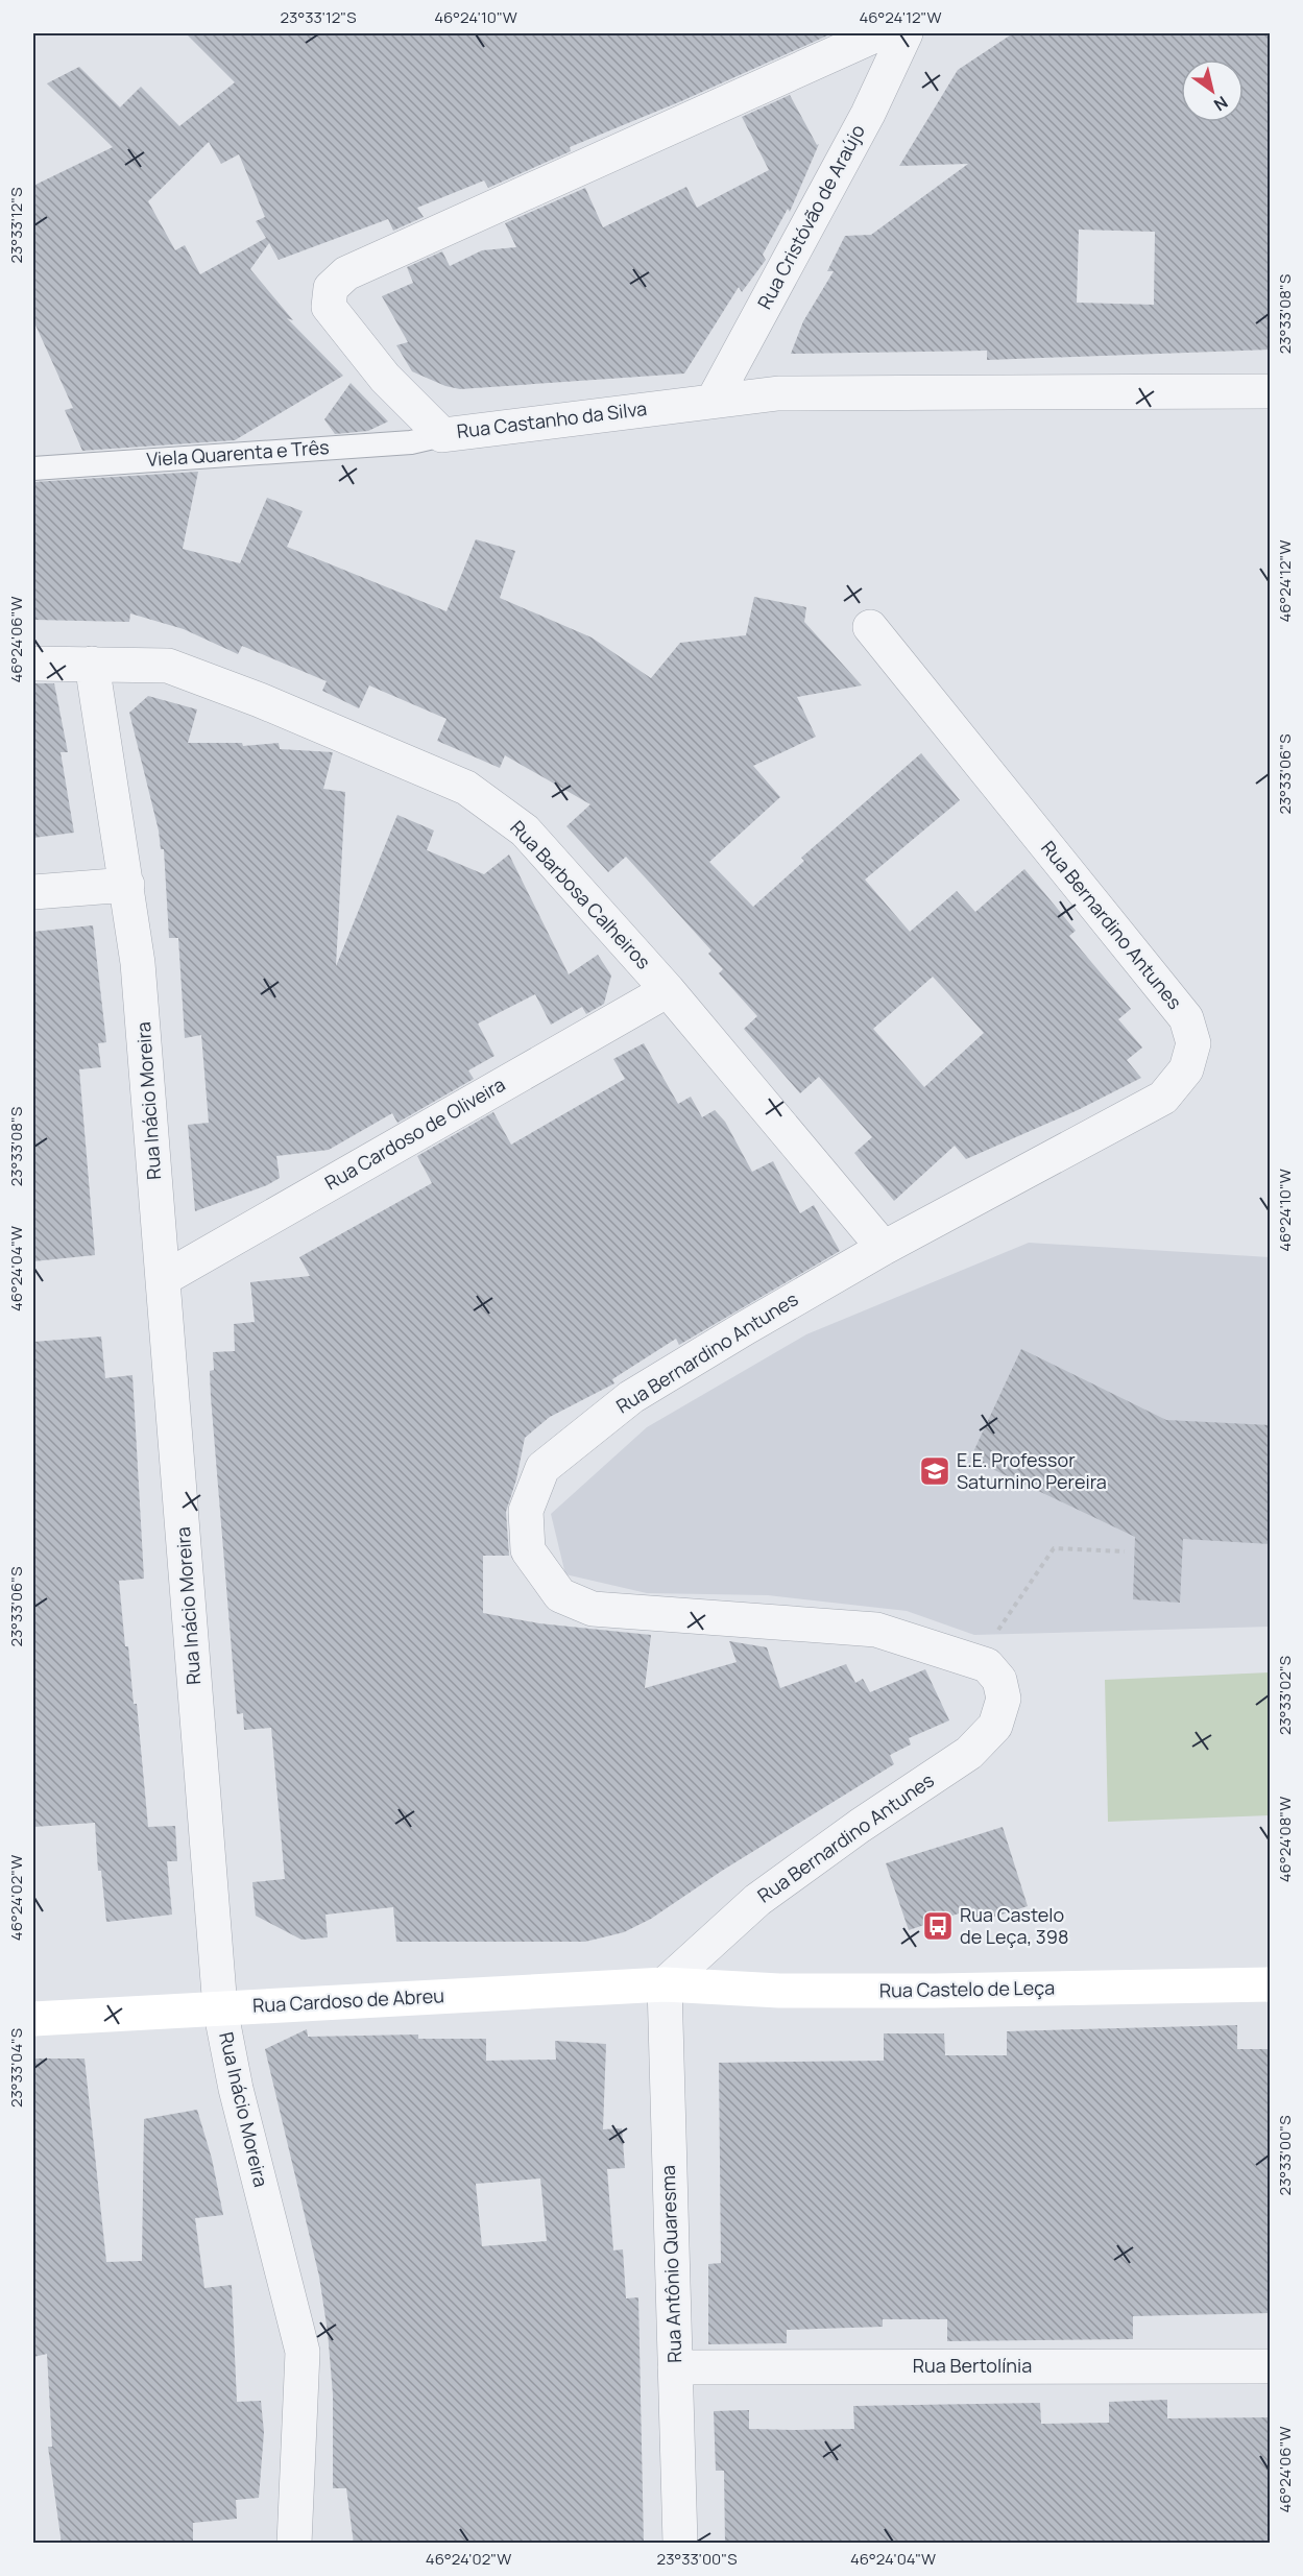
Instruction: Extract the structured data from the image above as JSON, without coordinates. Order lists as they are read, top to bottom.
{
  "streets": {
    "street": [
      "Rua Cristóvão de Araújo",
      "Rua Castanho da Silva",
      "Rua Barbosa Calheiros",
      "Rua Bernardino Antunes",
      "Rua Inácio Moreira",
      "Rua Cardoso de Oliveira",
      "Rua Castelo de Leça",
      "Rua Cardoso de Abreu",
      "Rua Antônio Quaresma",
      "Rua Bertolínia"
    ],
    "lane": ["Viela Quarenta e Três"]
  },
  "crossings": [
    ["Rua Cristóvão de Araújo", "Rua Castanho da Silva"],
    ["Rua Castanho da Silva", "Viela Quarenta e Três"],
    ["Rua Barbosa Calheiros", "Rua Bernardino Antunes"],
    ["Rua Barbosa Calheiros", "Rua Inácio Moreira"],
    ["Rua Barbosa Calheiros", "Rua Cardoso de Oliveira"],
    ["Rua Bernardino Antunes", "Rua Castelo de Leça"],
    ["Rua Bernardino Antunes", "Rua Cardoso de Abreu"],
    ["Rua Bernardino Antunes", "Rua Antônio Quaresma"],
    ["Rua Inácio Moreira", "Rua Cardoso de Oliveira"],
    ["Rua Inácio Moreira", "Rua Cardoso de Abreu"],
    ["Rua Castelo de Leça", "Rua Cardoso de Abreu"],
    ["Rua Castelo de Leça", "Rua Antônio Quaresma"],
    ["Rua Cardoso de Abreu", "Rua Antônio Quaresma"],
    ["Rua Antônio Quaresma", "Rua Bertolínia"]
  ],
  "places": {
    "school or university": ["E.E. Professor Saturnino Pereira"],
    "bus stop": ["Rua Castelo de Leça, 398"]
  },
  "north": "bottom right",
  "coordinates": [
    "23°33'12\"S",
    "46°24'10\"W",
    "46°24'12\"W",
    "23°33'08\"S",
    "46°24'06\"W",
    "23°33'06\"S",
    "46°24'04\"W",
    "23°33'02\"S",
    "46°24'08\"W",
    "46°24'02\"W",
    "23°33'04\"S",
    "23°33'00\"S"
  ]
}
